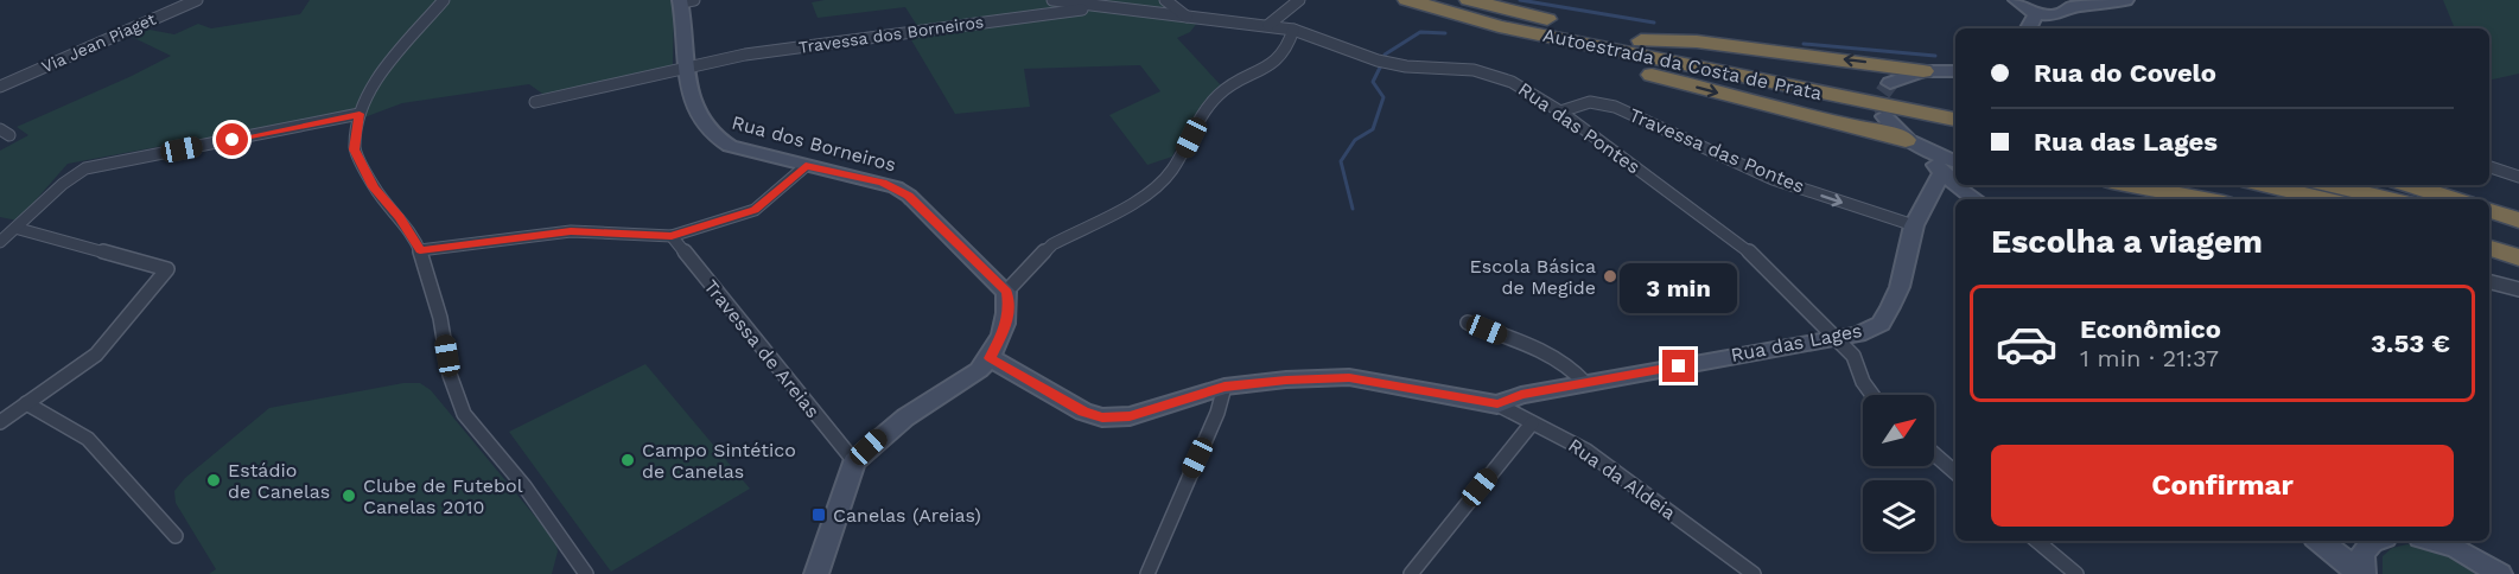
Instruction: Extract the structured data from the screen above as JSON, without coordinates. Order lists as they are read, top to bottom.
{
  "streets": {
    "highway": ["Autoestrada da Costa de Prata"],
    "street": [
      "Travessa dos Borneiros",
      "Via Jean Piaget",
      "Rua das Pontes",
      "Rua dos Borneiros",
      "Travessa das Pontes",
      "Rua das Lages",
      "Travessa de Areias",
      "Rua da Aldeia"
    ]
  },
  "crossings": [
    ["Travessa dos Borneiros", "Rua das Pontes"],
    ["Travessa dos Borneiros", "Rua dos Borneiros"],
    ["Rua das Pontes", "Travessa das Pontes"],
    ["Rua das Pontes", "Rua das Lages"],
    ["Travessa das Pontes", "Rua das Lages"],
    ["Rua das Lages", "Rua da Aldeia"]
  ],
  "one_way": ["Travessa das Pontes"],
  "places": {
    "other": [
      "Escola Básica de Megide",
      "Campo Sintético de Canelas",
      "Estádio de Canelas",
      "Clube de Futebol Canelas 2010"
    ],
    "transit": ["Canelas (Areias)"]
  },
  "north": "top right",
  "page": {
    "banner": ["Rua do Covelo", "Rua das Lages"],
    "heading": "Escolha a viagem",
    "bubble": "3 min",
    "list": [
      {
        "name": "Econômico",
        "note": "1 min · 21:37",
        "value": "3.53 €"
      }
    ],
    "buttons": "Confirmar"
  }
}
